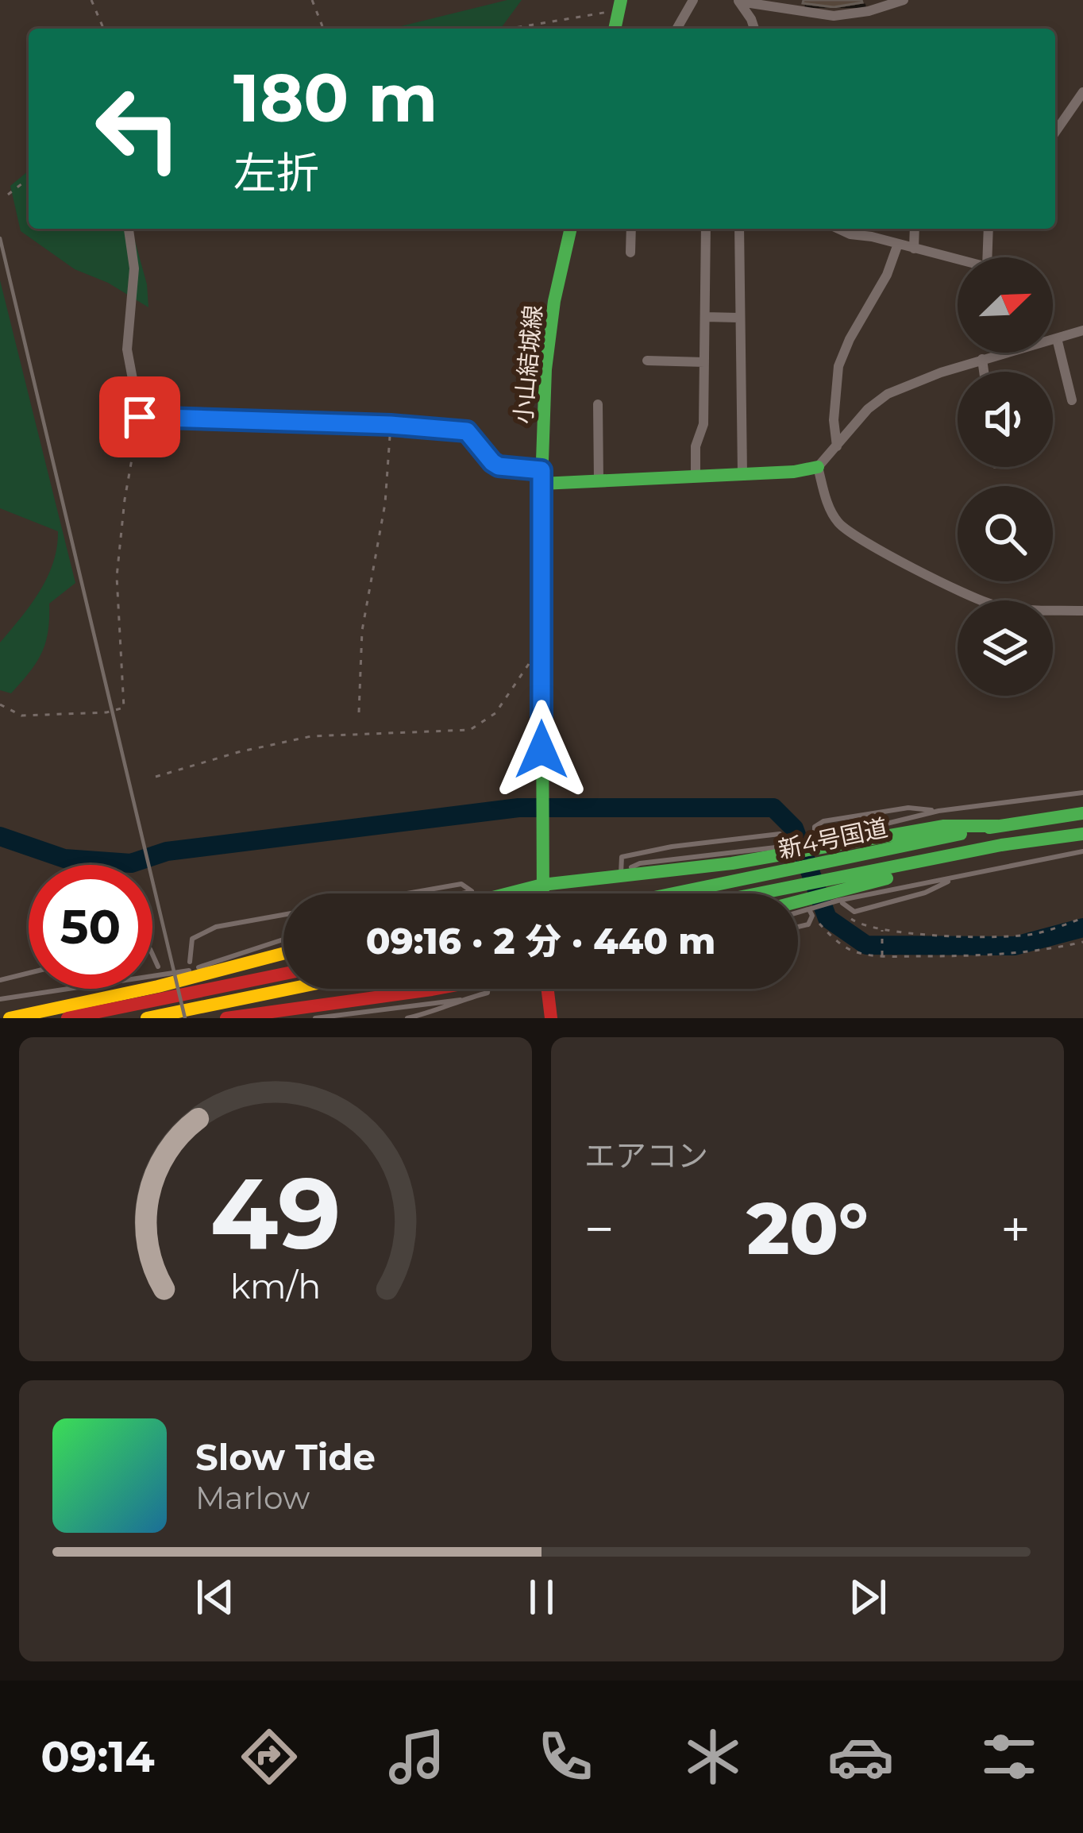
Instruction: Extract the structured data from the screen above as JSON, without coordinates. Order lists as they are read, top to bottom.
{
  "streets": {
    "main road": ["小山結城線", "新4号国道"]
  },
  "north": "top right",
  "page": {
    "turn": ["180 m", "左折"],
    "limit": "50",
    "trip": "09:16 · 2 分 · 440 m",
    "tile": "エアコン",
    "heat": ["−", "20°", "+"],
    "song": ["Slow Tide", "Marlow"],
    "tabs": "09:14",
    "gauge": ["49", "km/h"]
  }
}
